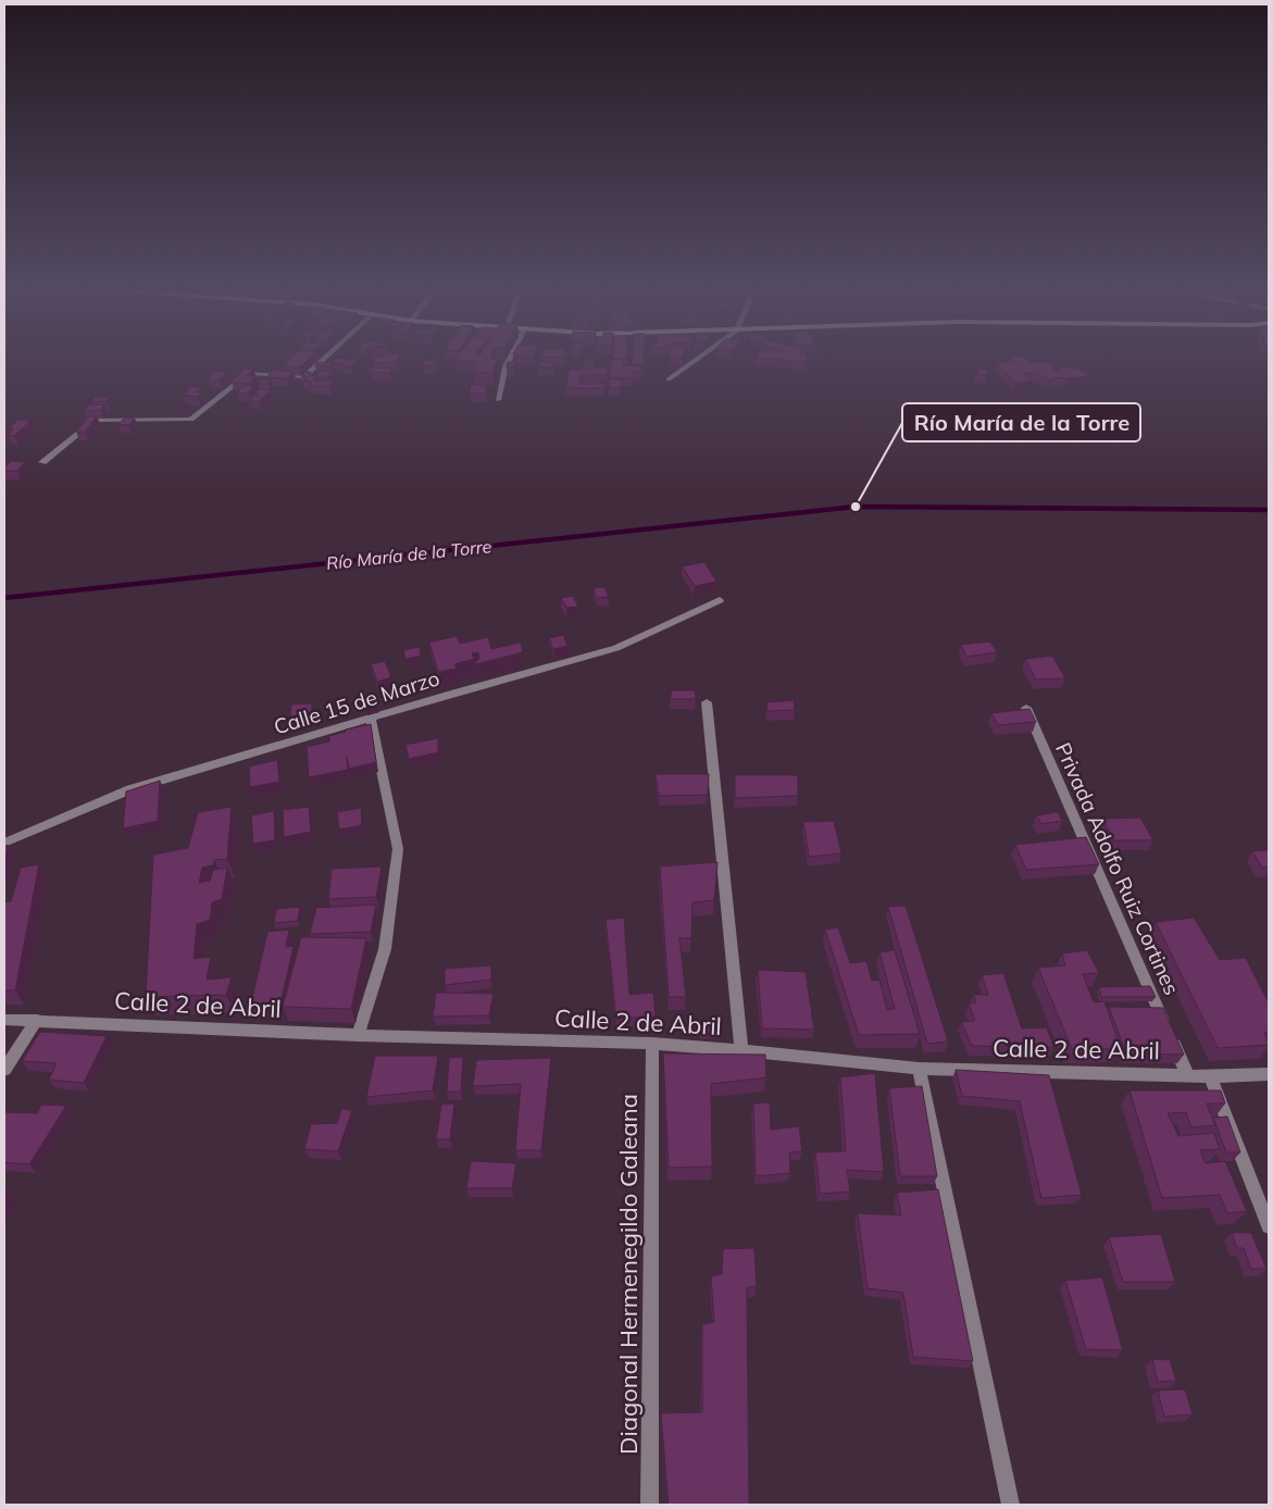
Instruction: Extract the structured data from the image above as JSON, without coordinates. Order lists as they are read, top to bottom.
{
  "streets": {
    "street": [
      "Calle 15 de Marzo",
      "Privada Adolfo Ruiz Cortines",
      "Calle 2 de Abril",
      "Diagonal Hermenegildo Galeana"
    ]
  },
  "crossings": [
    ["Privada Adolfo Ruiz Cortines", "Calle 2 de Abril"],
    ["Calle 2 de Abril", "Diagonal Hermenegildo Galeana"]
  ],
  "water": ["Río María de la Torre"],
  "places": ["Río María de la Torre"]
}
